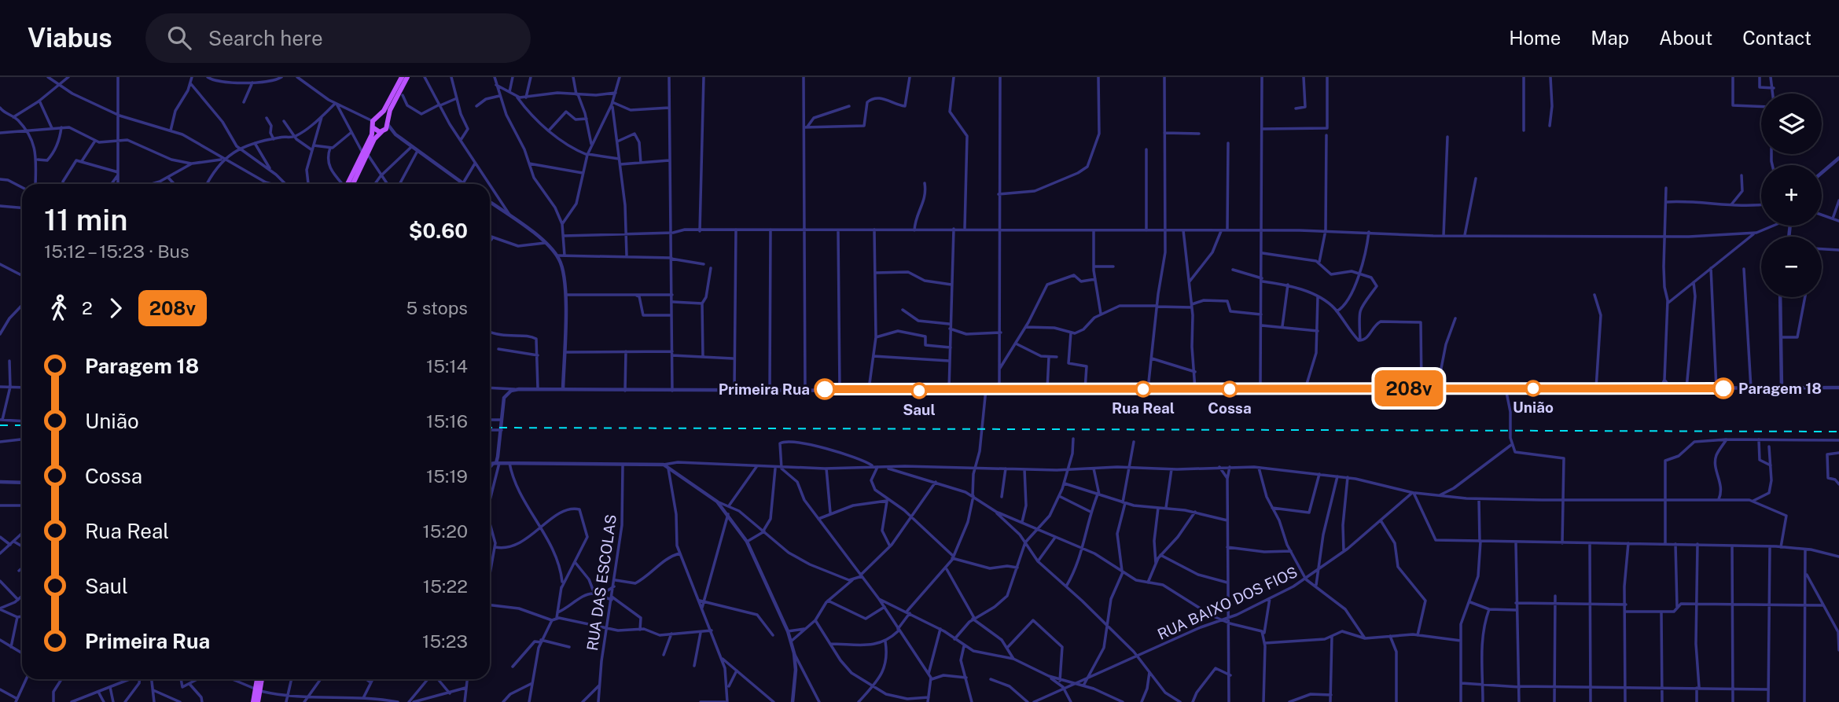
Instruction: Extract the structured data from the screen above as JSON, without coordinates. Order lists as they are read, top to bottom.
{
  "streets": {
    "street": ["RUA DAS ESCOLAS", "RUA BAIXO DOS FIOS"]
  },
  "places": [
    "União",
    "Paragem 18",
    "Primeira Rua",
    "Rua Real",
    "Cossa",
    "Saul"
  ],
  "lines": ["bus line 208v"],
  "page": {
    "header": "Viabus",
    "search": "Search here",
    "nav": [
      "Home",
      "Map",
      "About",
      "Contact"
    ],
    "on_map": "208v",
    "map_buttons": ["+", "−"],
    "heading": ["11 min", "15:12 – 15:23 · Bus", "$0.60"],
    "legs": ["2", "208v", "5 stops"],
    "list": [
      {
        "name": "Paragem 18",
        "value": "15:14"
      },
      {
        "name": "União",
        "value": "15:16"
      },
      {
        "name": "Cossa",
        "value": "15:19"
      },
      {
        "name": "Rua Real",
        "value": "15:20"
      },
      {
        "name": "Saul",
        "value": "15:22"
      },
      {
        "name": "Primeira Rua",
        "value": "15:23"
      }
    ]
  }
}
